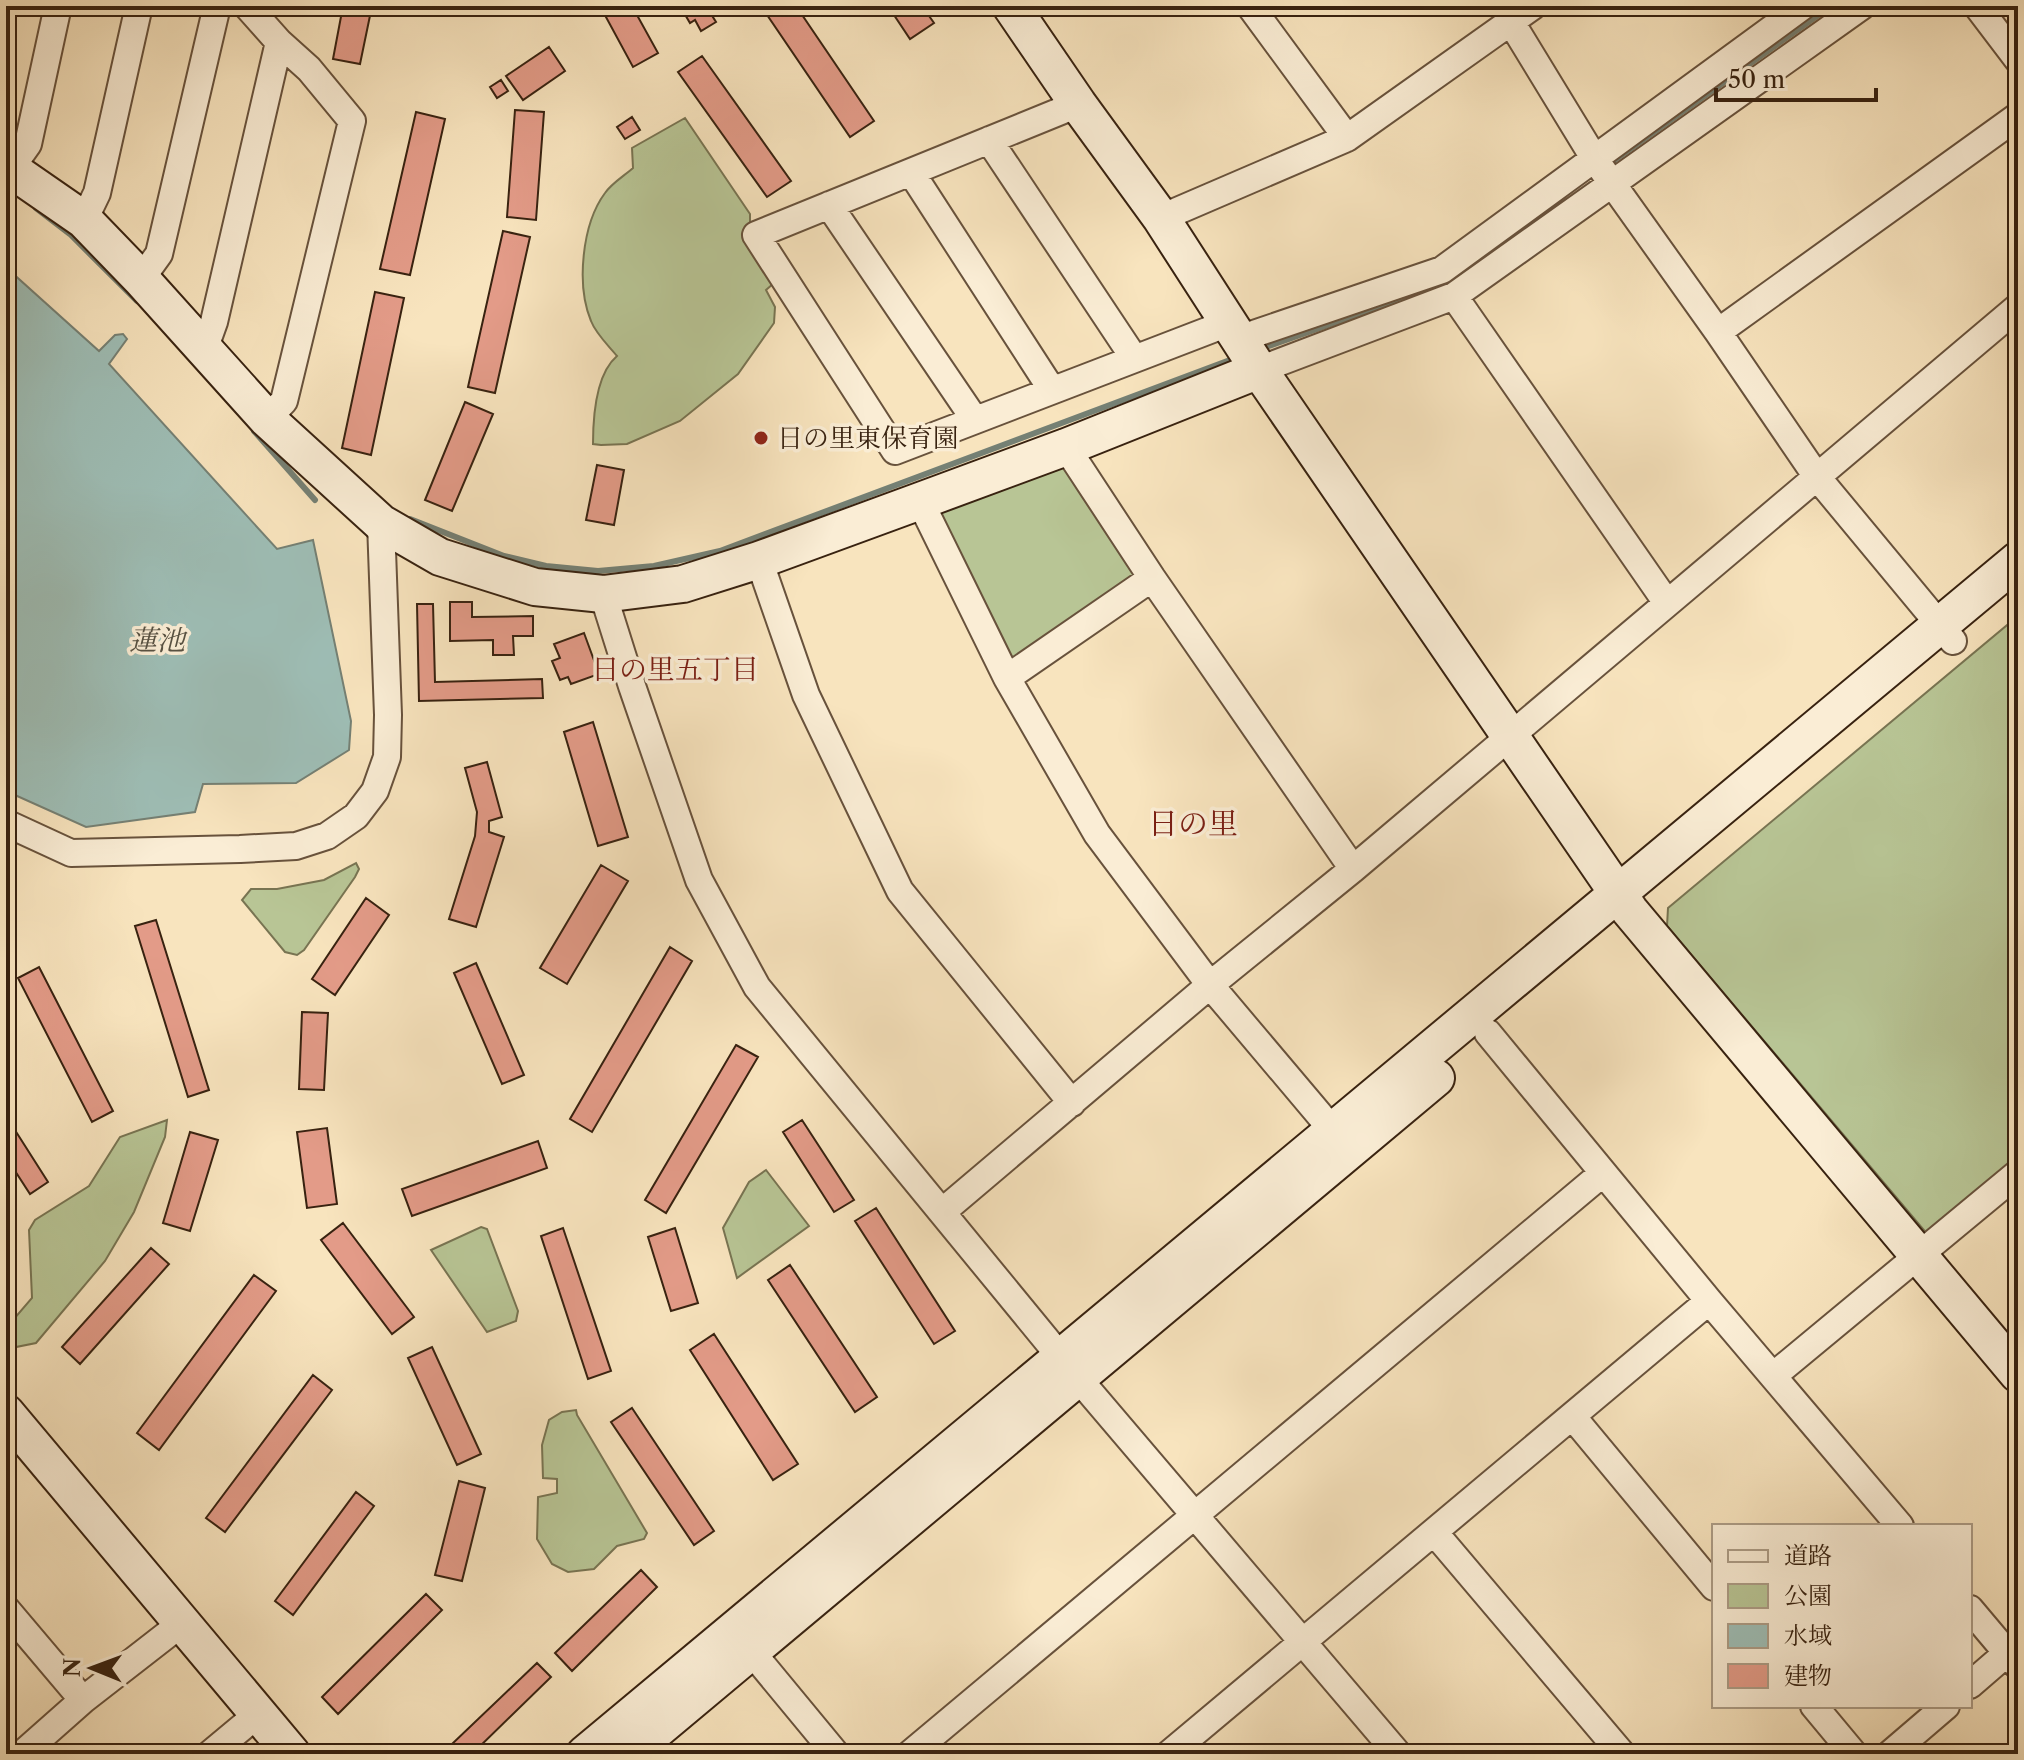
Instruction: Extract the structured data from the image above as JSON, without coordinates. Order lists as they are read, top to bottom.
{
  "districts": ["日の里五丁目", "日の里"],
  "water": ["蓮池"],
  "places": ["日の里東保育園"],
  "legend": [
    "道路",
    "公園",
    "水域",
    "建物"
  ],
  "scale_bar": "50 m",
  "north": "left"
}
